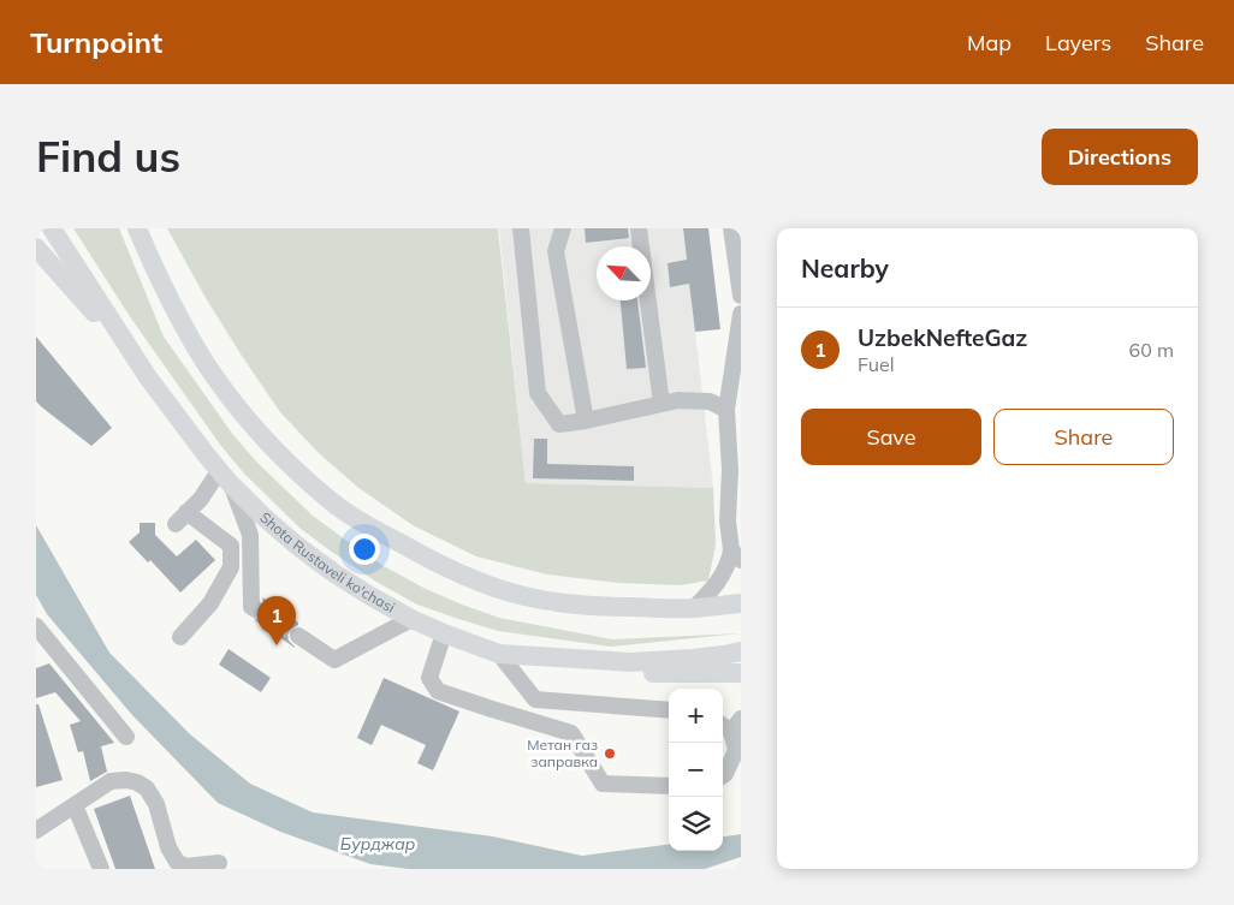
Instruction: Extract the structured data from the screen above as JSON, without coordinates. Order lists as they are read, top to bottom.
{
  "streets": {
    "main road": ["Shota Rustaveli ko'chasi"]
  },
  "water": ["Бурджар"],
  "places": ["Метан газ заправка"],
  "north": "top left",
  "page": {
    "header": "Turnpoint",
    "nav": ["Map", "Layers", "Share"],
    "buttons": [
      "Directions",
      ["Save", "Share"]
    ],
    "title": "Find us",
    "heading": "Nearby",
    "list": [
      {
        "mark": "1",
        "name": "UzbekNefteGaz",
        "note": "Fuel",
        "value": "60 m"
      }
    ],
    "pins": "1",
    "map_buttons": ["+", "−"]
  }
}
